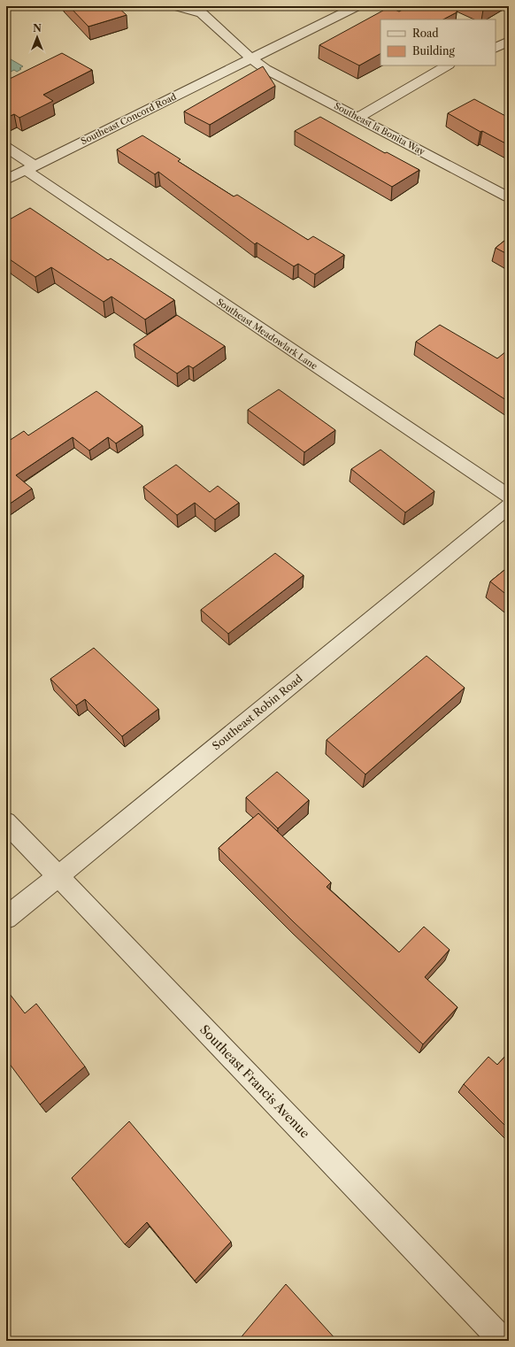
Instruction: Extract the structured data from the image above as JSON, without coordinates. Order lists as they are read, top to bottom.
{
  "streets": {
    "street": [
      "Southeast Concord Road",
      "Southeast la Bonita Way",
      "Southeast Meadowlark Lane",
      "Southeast Robin Road",
      "Southeast Francis Avenue"
    ]
  },
  "crossings": [
    ["Southeast Concord Road", "Southeast la Bonita Way"],
    ["Southeast Concord Road", "Southeast Meadowlark Lane"],
    ["Southeast Robin Road", "Southeast Francis Avenue"]
  ],
  "legend": ["Road", "Building"],
  "north": "top"
}
